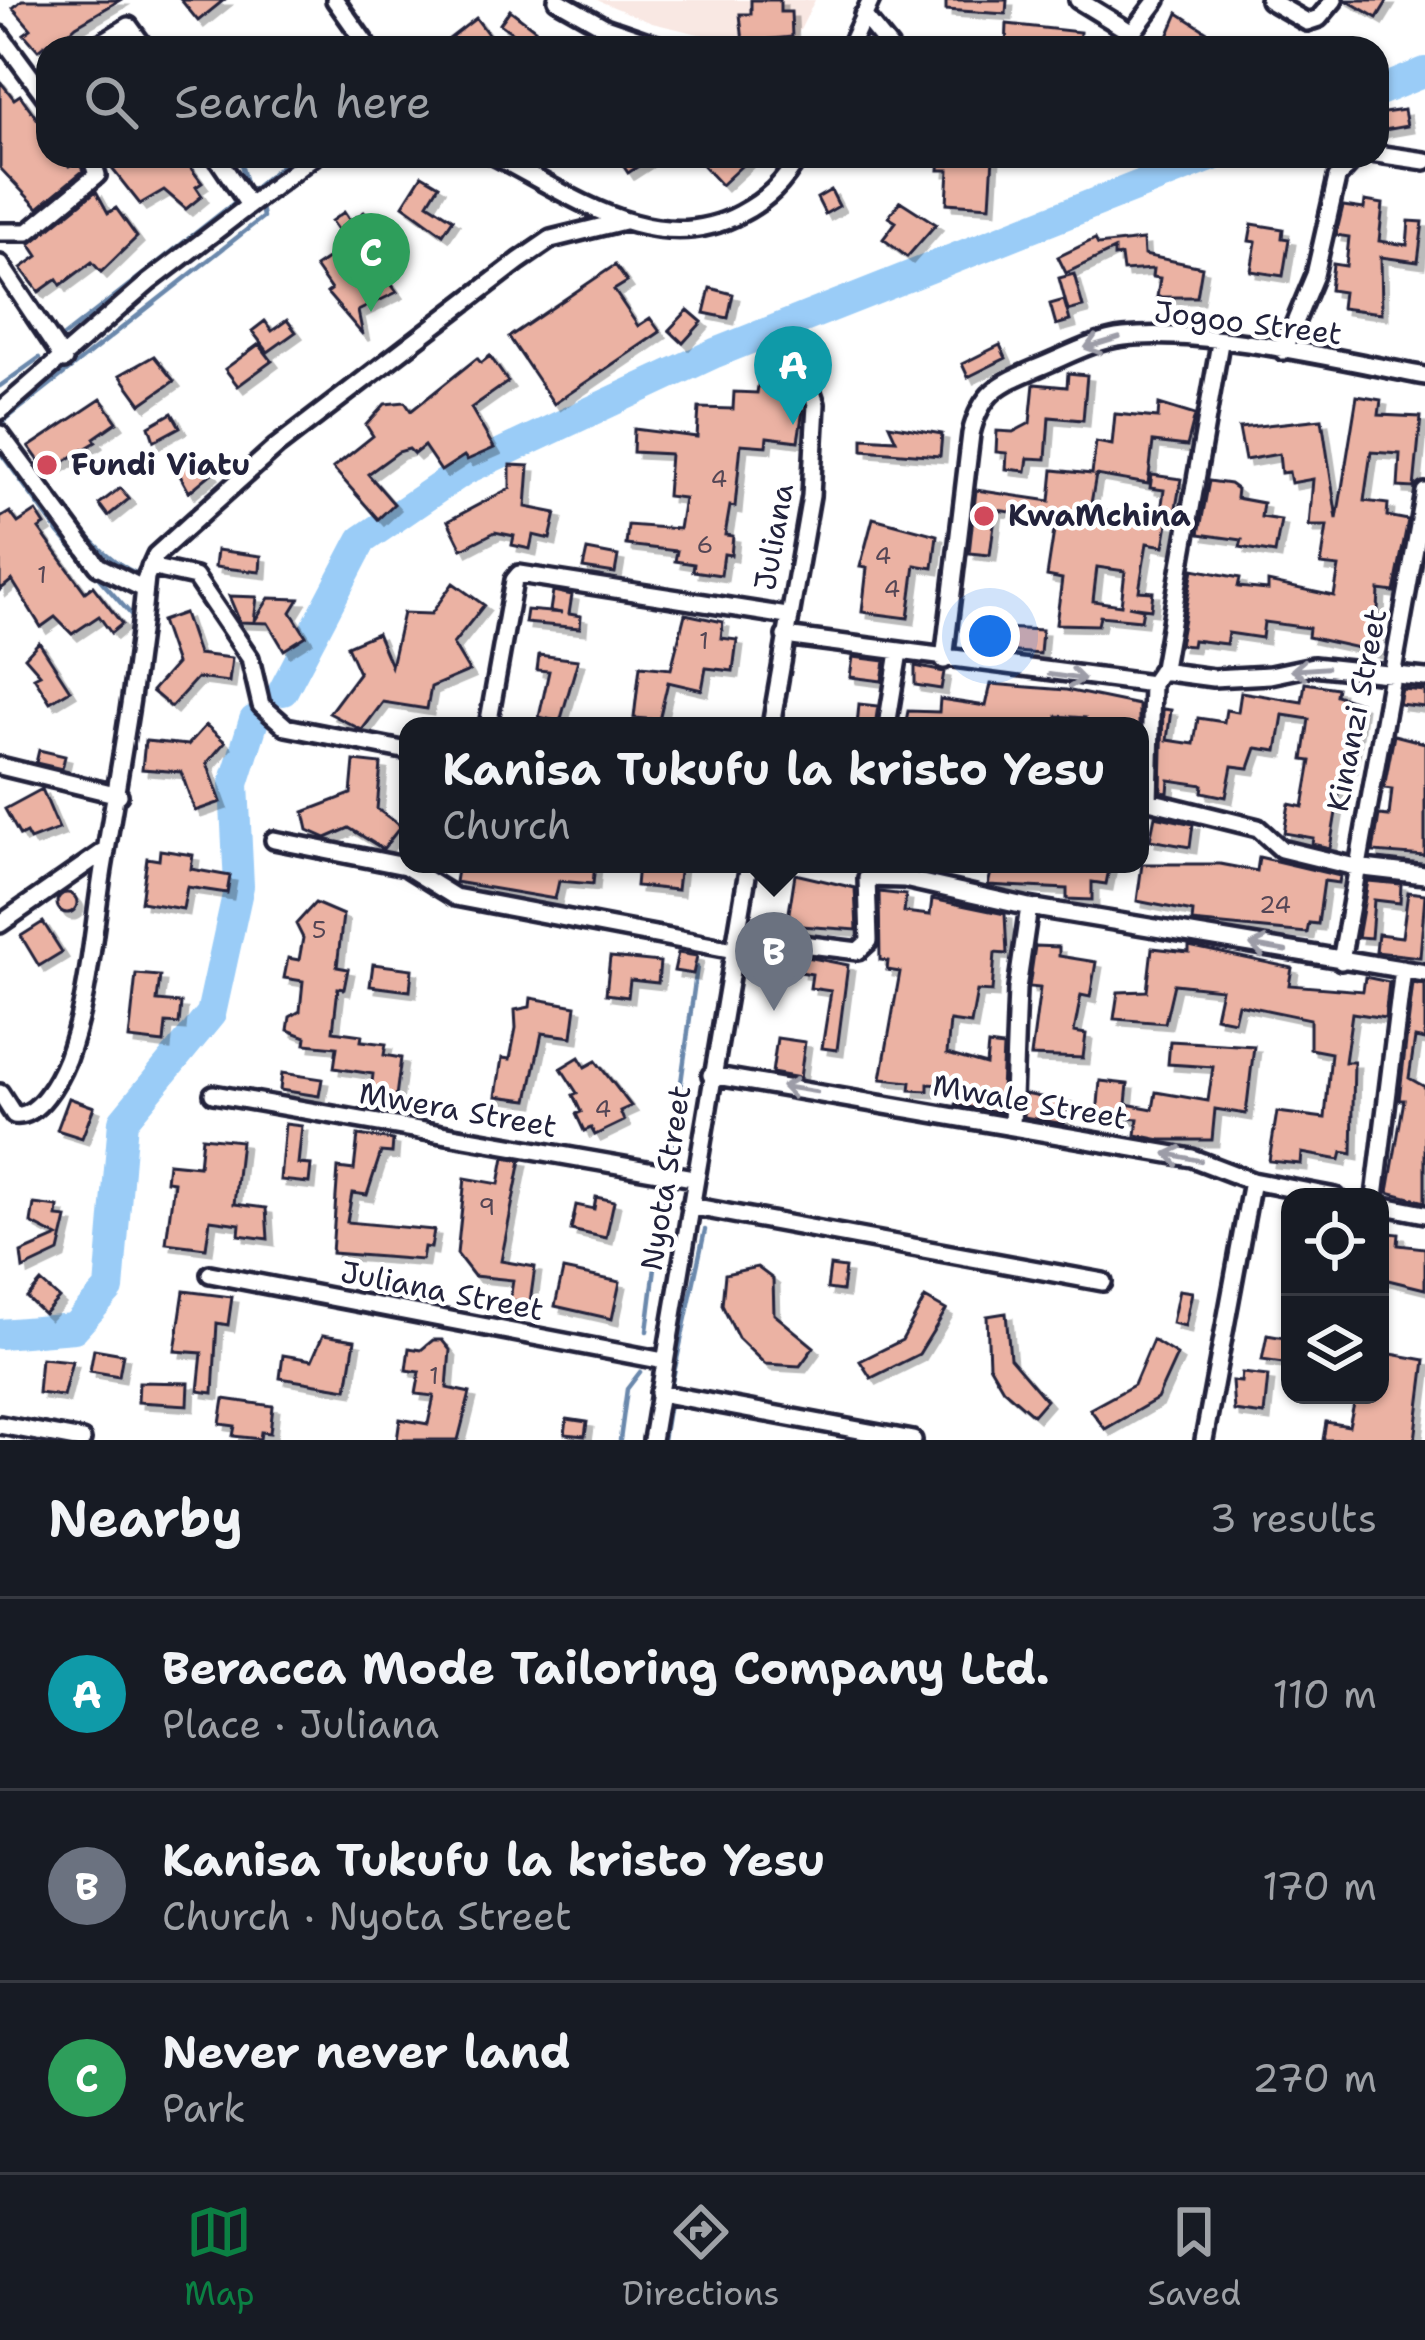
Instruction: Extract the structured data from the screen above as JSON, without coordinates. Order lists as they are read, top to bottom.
{
  "streets": {
    "street": [
      "Jogoo Street",
      "Juliana",
      "Kinanzi Street",
      "Mwale Street",
      "Mwera Street",
      "Nyota Street",
      "Juliana Street"
    ]
  },
  "crossings": [
    ["Mwale Street", "Nyota Street"],
    ["Mwera Street", "Nyota Street"],
    ["Nyota Street", "Juliana Street"]
  ],
  "one_way": ["Jogoo Street", "Mwale Street"],
  "places": ["Fundi Viatu", "KwaMchina"],
  "house_numbers": [
    "4",
    "6",
    "4",
    "1",
    "4",
    "1",
    "24",
    "5",
    "4",
    "9",
    "1"
  ],
  "page": {
    "search": "Search here",
    "pins": ["C", "A", "B"],
    "popup": ["Kanisa Tukufu la kristo Yesu", "Church"],
    "heading": ["Nearby", "3 results"],
    "list": [
      {
        "mark": "A",
        "name": "Beracca Mode Tailoring Company Ltd.",
        "note": "Place · Juliana",
        "value": "110 m"
      },
      {
        "mark": "B",
        "name": "Kanisa Tukufu la kristo Yesu",
        "note": "Church · Nyota Street",
        "value": "170 m"
      },
      {
        "mark": "C",
        "name": "Never never land",
        "note": "Park",
        "value": "270 m"
      }
    ],
    "nav": ["Map", "Directions", "Saved"]
  }
}
